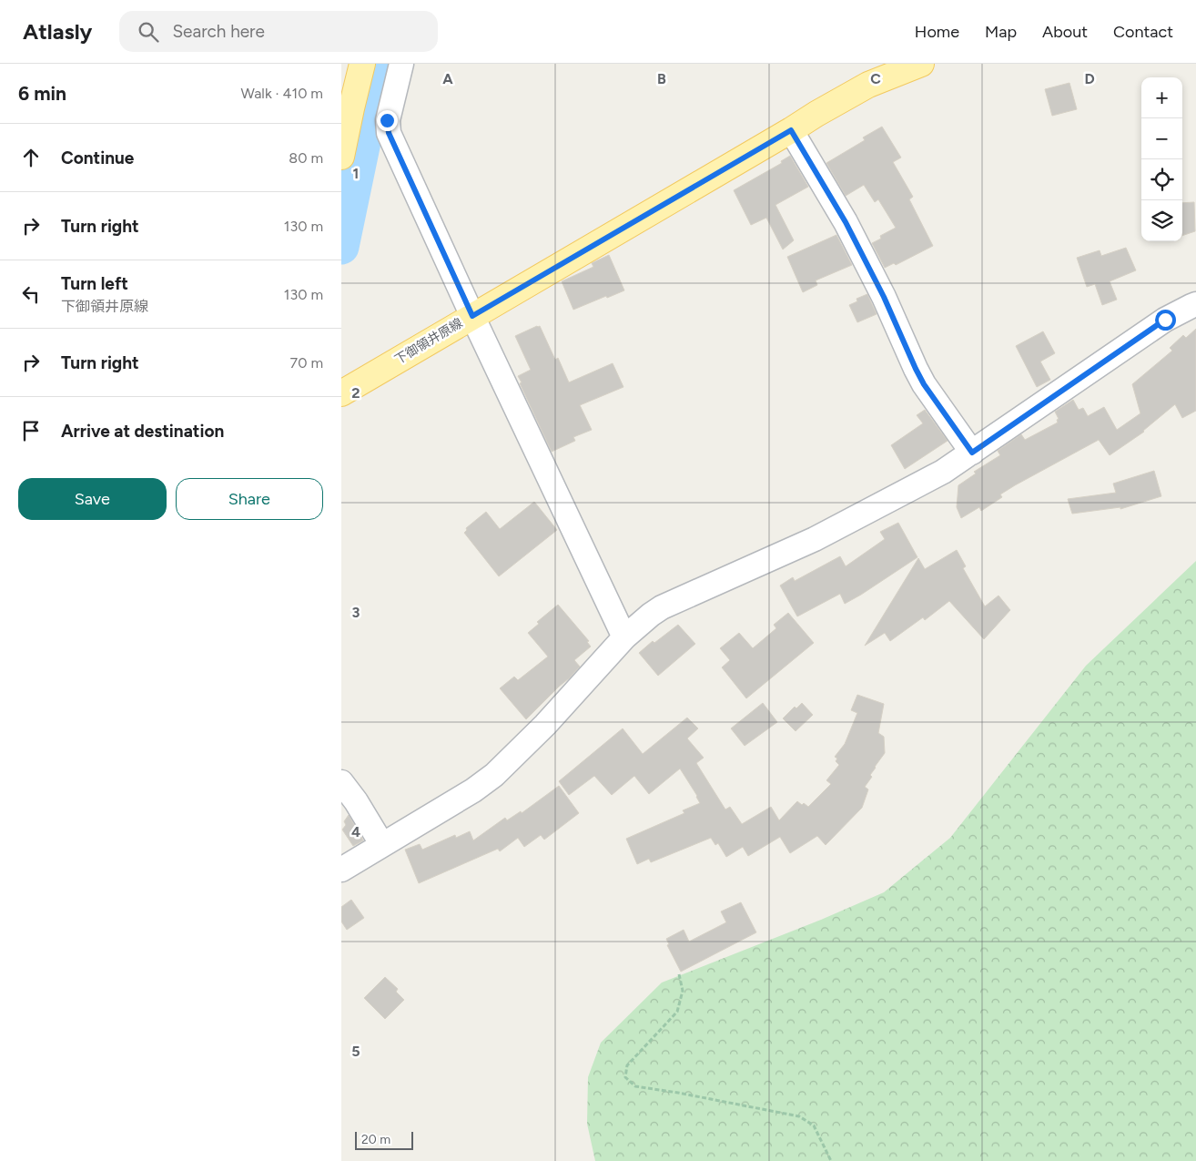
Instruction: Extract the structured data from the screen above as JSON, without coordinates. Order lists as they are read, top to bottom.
{
  "streets": {
    "main road": ["下御領井原線"]
  },
  "scale_bar": "20 m",
  "page": {
    "header": "Atlasly",
    "search": "Search here",
    "nav": [
      "Home",
      "Map",
      "About",
      "Contact"
    ],
    "heading": ["6 min", "Walk · 410 m"],
    "map_buttons": ["+", "−"],
    "list": [
      ["Continue", "80 m"],
      ["Turn right", "130 m"],
      ["Turn left", "下御領井原線", "130 m"],
      ["Turn right", "70 m"],
      "Arrive at destination"
    ],
    "buttons": ["Save", "Share"],
    "scale": "20 m"
  },
  "grid": {
    "columns": [
      "A",
      "B",
      "C",
      "D"
    ],
    "rows": [
      "1",
      "2",
      "3",
      "4",
      "5"
    ]
  }
}
